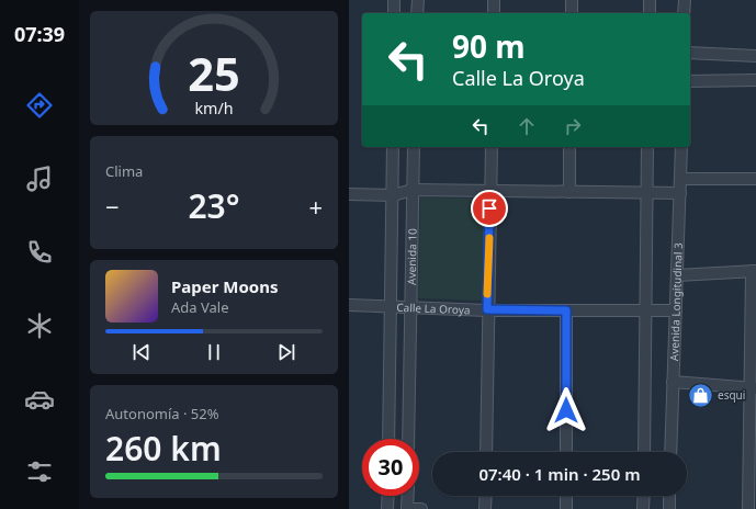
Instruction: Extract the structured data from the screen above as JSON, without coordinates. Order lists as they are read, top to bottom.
{
  "streets": {
    "street": ["Avenida 10", "Avenida Longitudinal 3", "Calle La Oroya"]
  },
  "crossings": [
    ["Avenida 10", "Calle La Oroya"],
    ["Avenida Longitudinal 3", "Calle La Oroya"]
  ],
  "places": {
    "shop": ["esqui"]
  },
  "page": {
    "tabs": "07:39",
    "turn": ["90 m", "Calle La Oroya"],
    "tile": [
      "Clima",
      ["Autonomía · 52%", "260 km"]
    ],
    "heat": ["−", "23°", "+"],
    "song": ["Paper Moons", "Ada Vale"],
    "limit": "30",
    "trip": "07:40 · 1 min · 250 m",
    "gauge": ["25", "km/h"]
  }
}
